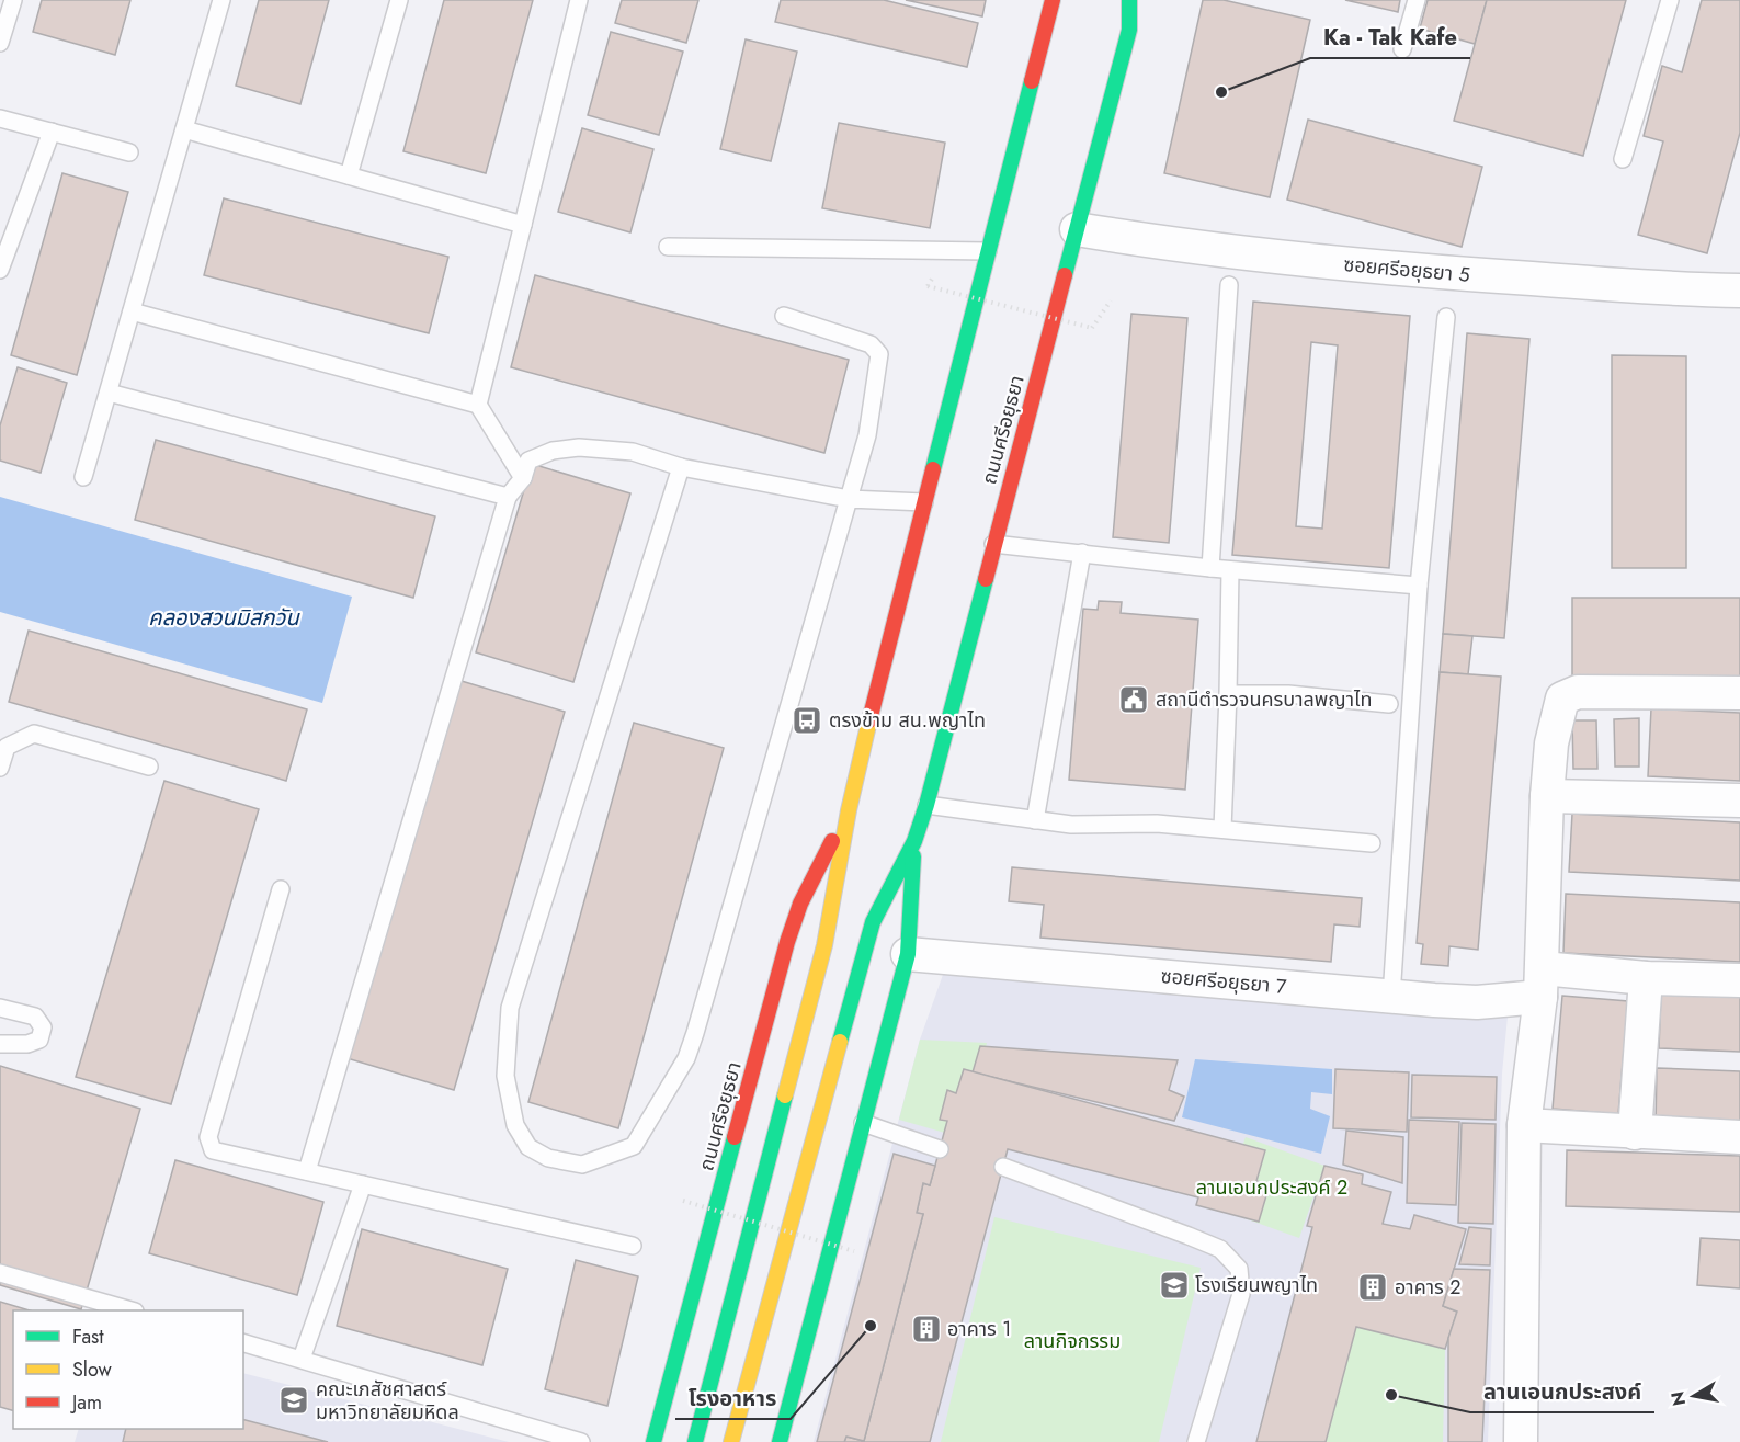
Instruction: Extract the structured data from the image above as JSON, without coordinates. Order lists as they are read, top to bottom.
{
  "streets": {
    "main road": ["ถนนศรีอยุธยา"],
    "street": ["ซอยศรีอยุธยา 5", "ซอยศรีอยุธยา 7"]
  },
  "crossings": [
    ["ซอยศรีอยุธยา 5", "ถนนศรีอยุธยา"],
    ["ถนนศรีอยุธยา", "ซอยศรีอยุธยา 7"]
  ],
  "water": ["คลองสวนมิสกวัน"],
  "parks": ["ลานเอนกประสงค์ 2", "ลานกิจกรรม"],
  "places": {
    "other": ["Ka - Tak Kafe", "โรงอาหาร", "ลานเอนกประสงค์"],
    "public building": ["สถานีตำรวจนครบาลพญาไท"],
    "bus stop": ["ตรงข้าม สน.พญาไท"],
    "school or university": ["โรงเรียนพญาไท", "คณะเภสัชศาสตร์ มหาวิทยาลัยมหิดล"],
    "building": ["อาคาร 2", "อาคาร 1"]
  },
  "legend": ["Fast", "Slow", "Jam"],
  "north": "left"
}
